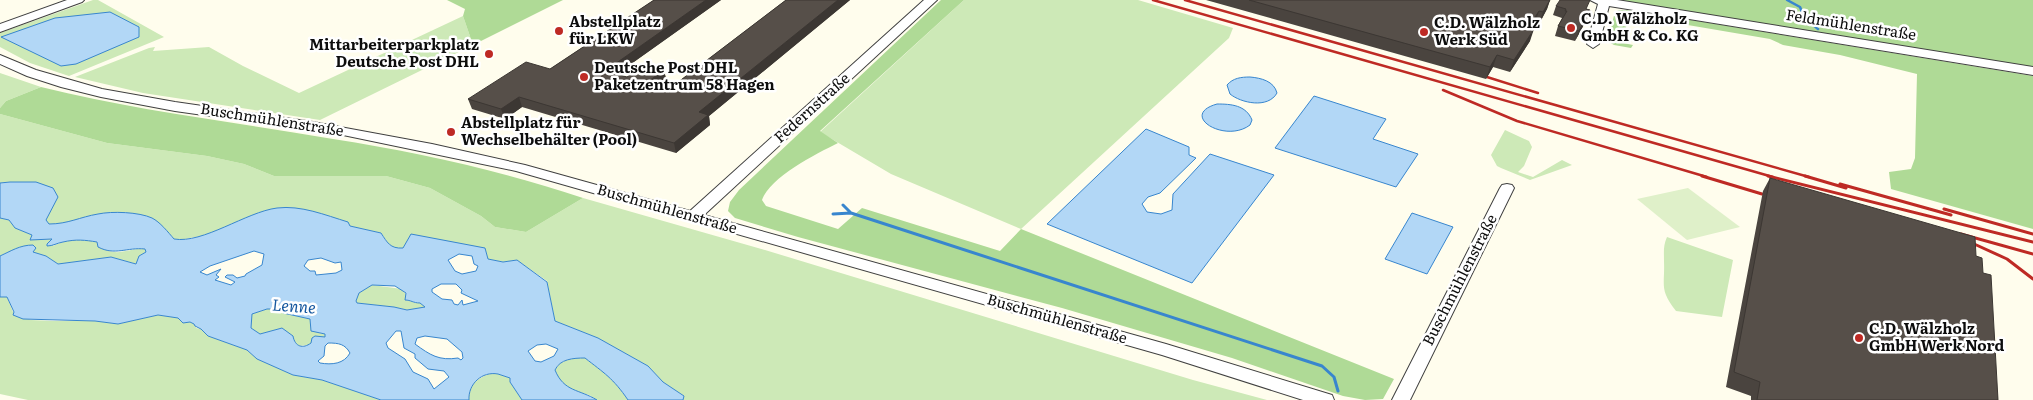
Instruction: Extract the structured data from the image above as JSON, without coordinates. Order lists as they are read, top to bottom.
{
  "streets": {
    "street": ["Feldmühlenstraße", "Federnstraße", "Buschmühlenstraße"]
  },
  "crossings": [
    ["Federnstraße", "Buschmühlenstraße"]
  ],
  "water": ["Lenne"],
  "places": [
    "C.D. Wälzholz GmbH & Co. KG",
    "Abstellplatz für LKW",
    "C.D. Wälzholz Werk Süd",
    "Mittarbeiterparkplatz Deutsche Post DHL",
    "Deutsche Post DHL Paketzentrum 58 Hagen",
    "Abstellplatz für Wechselbehälter (Pool)",
    "C.D. Wälzholz GmbH Werk Nord"
  ]
}
